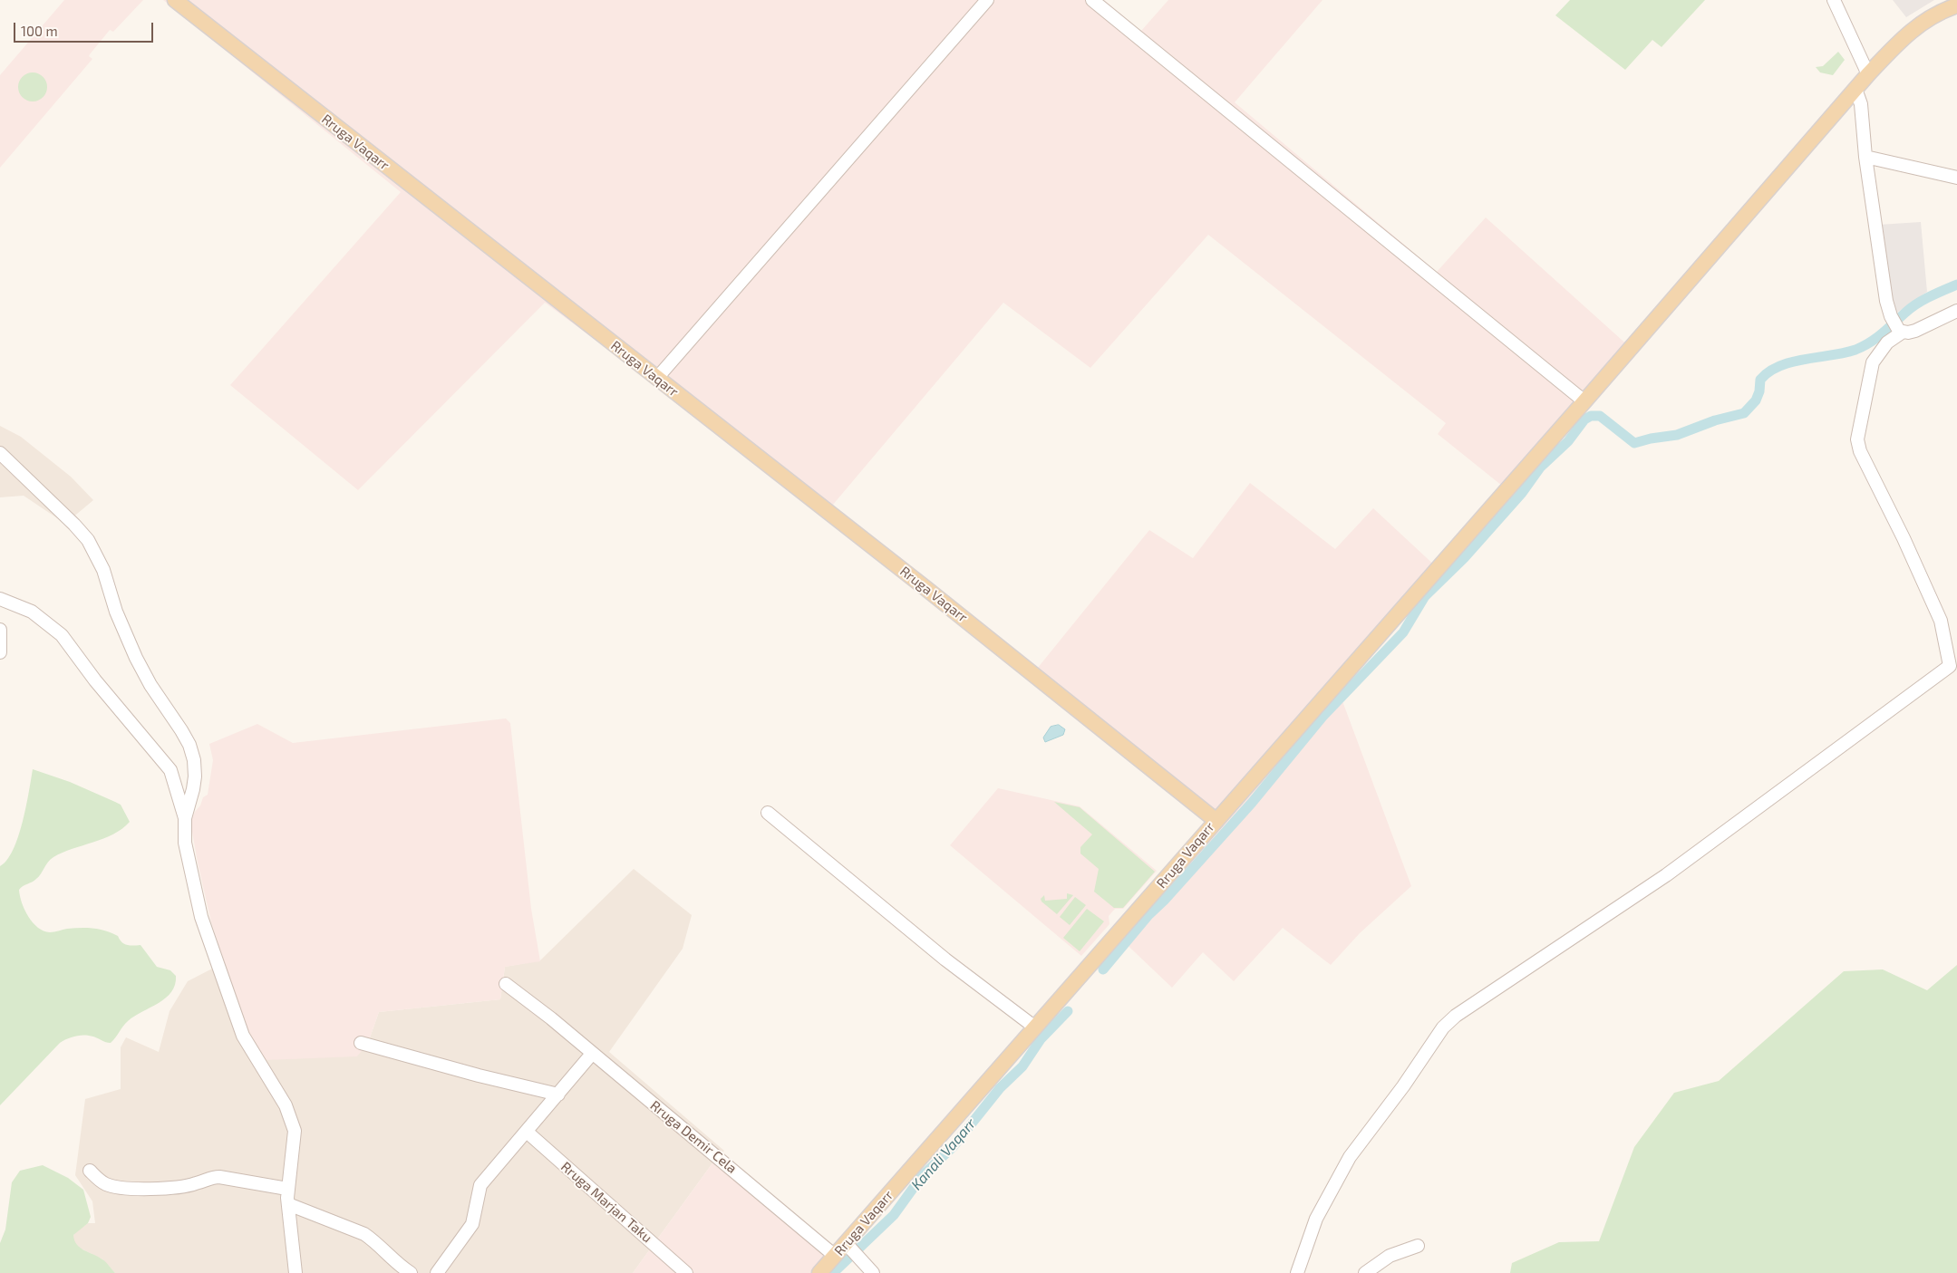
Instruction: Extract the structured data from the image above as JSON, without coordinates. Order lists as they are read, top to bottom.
{
  "streets": {
    "main road": ["Rruga Vaqarr"],
    "street": ["Rruga Demir Cela", "Rruga Marjan Taku"]
  },
  "crossings": [
    ["Rruga Vaqarr", "Rruga Demir Cela"]
  ],
  "water": ["Kanali Vaqarr"],
  "scale_bar": "100 m"
}
